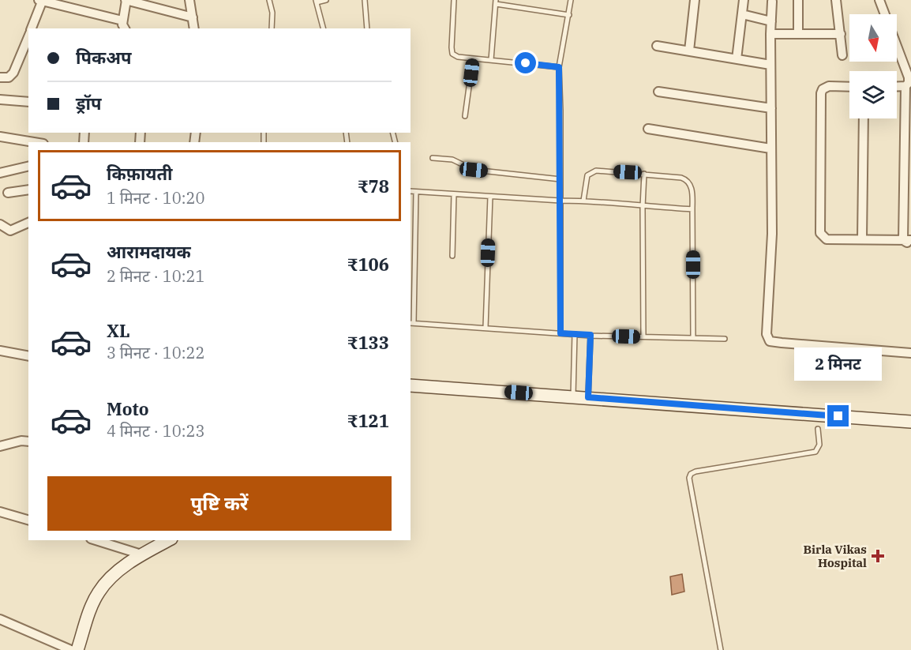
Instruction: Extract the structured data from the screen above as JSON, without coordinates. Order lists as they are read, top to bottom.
{
  "places": {
    "health": ["Birla Vikas Hospital"]
  },
  "north": "bottom",
  "page": {
    "banner": ["पिकअप", "ड्रॉप"],
    "list": [
      {
        "name": "किफ़ायती",
        "note": "1 मिनट · 10:20",
        "value": "₹78"
      },
      {
        "name": "आरामदायक",
        "note": "2 मिनट · 10:21",
        "value": "₹106"
      },
      {
        "name": "XL",
        "note": "3 मिनट · 10:22",
        "value": "₹133"
      },
      {
        "name": "Moto",
        "note": "4 मिनट · 10:23",
        "value": "₹121"
      }
    ],
    "bubble": "2 मिनट",
    "buttons": "पुष्टि करें"
  }
}
